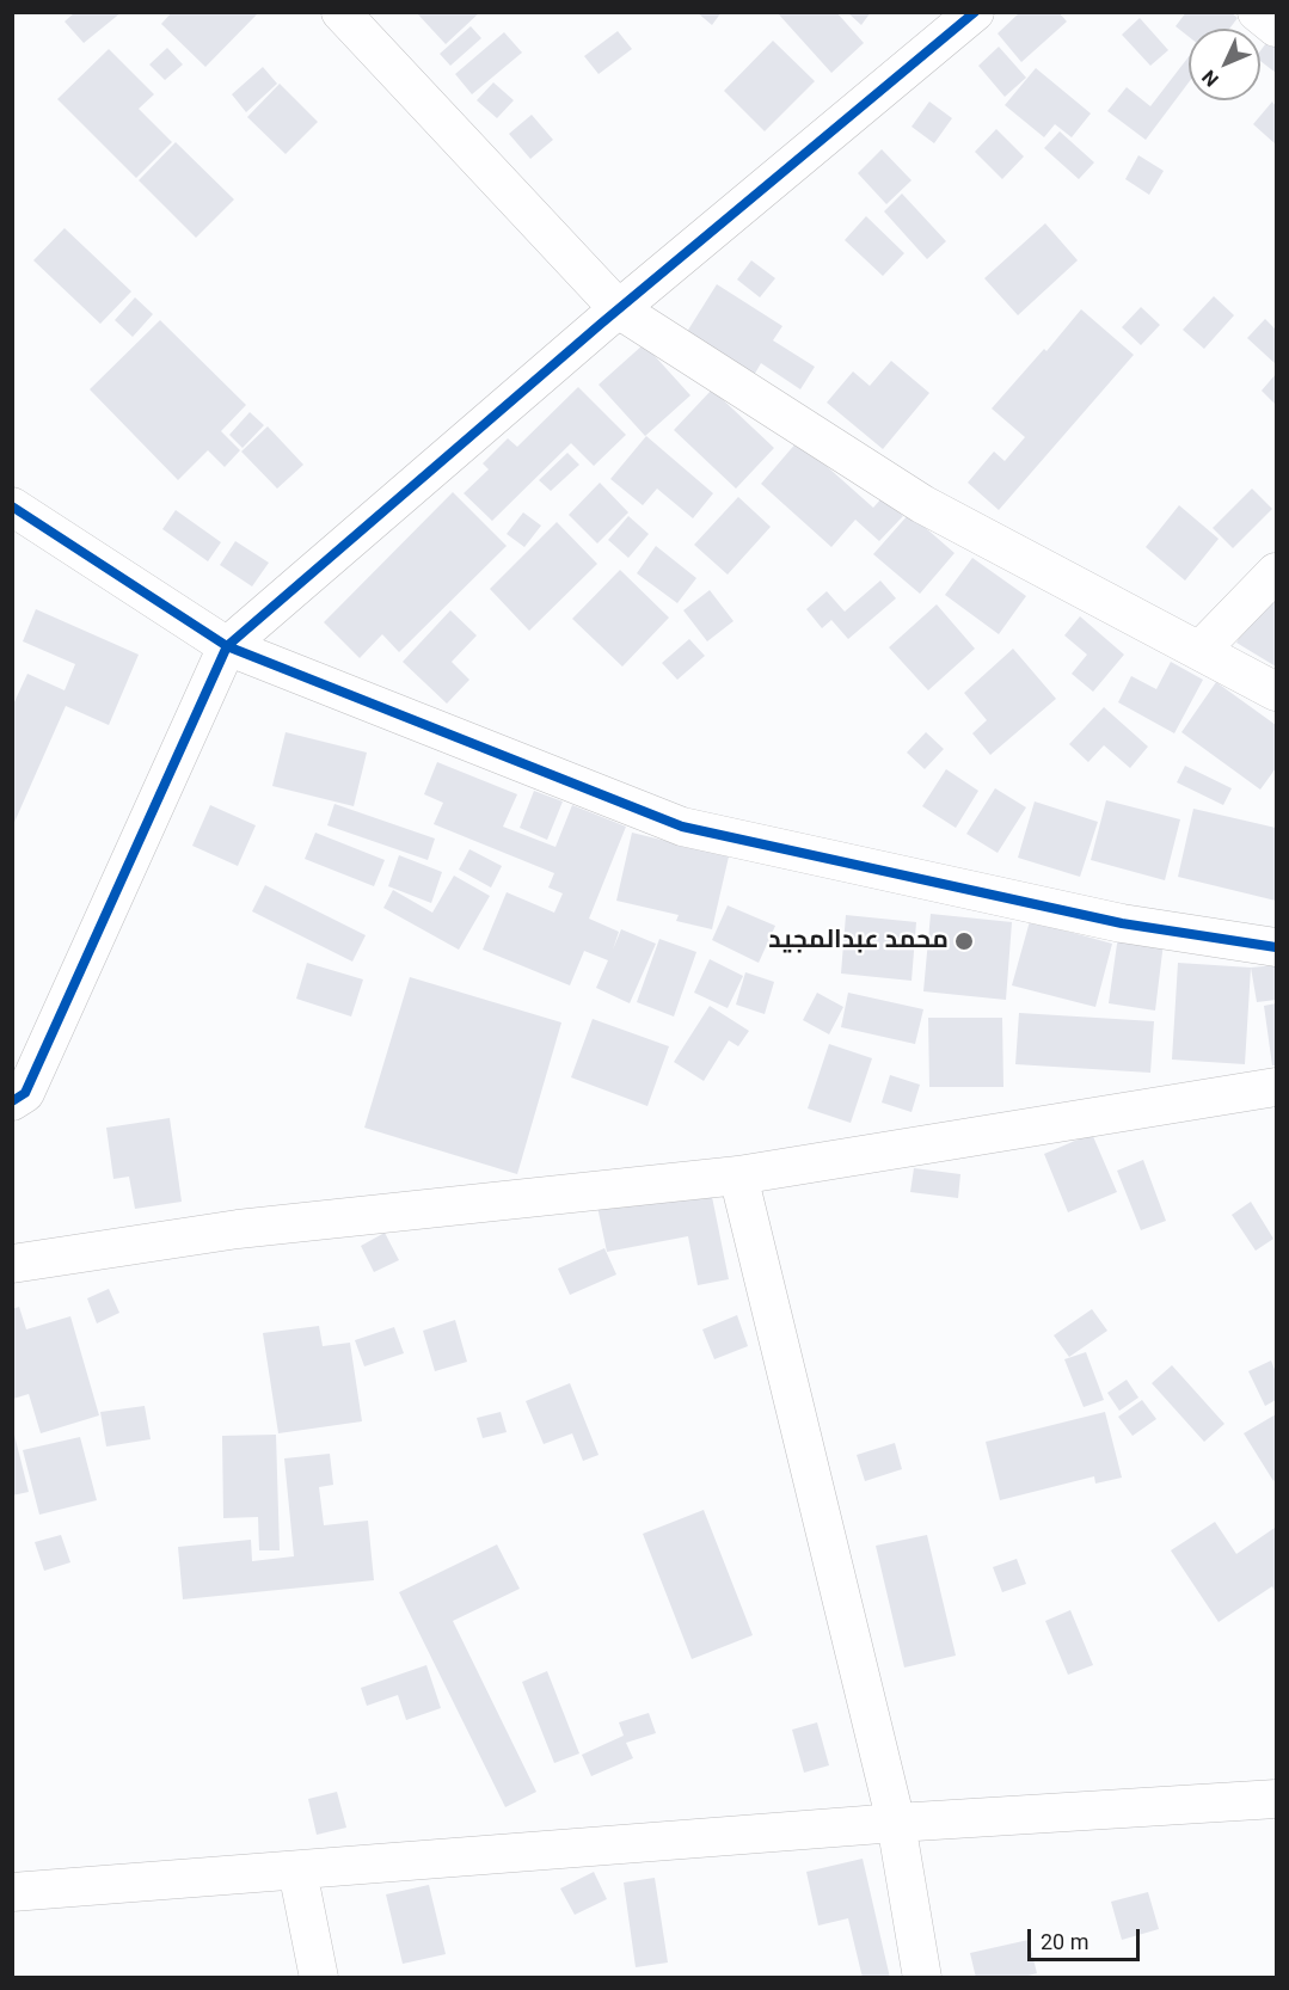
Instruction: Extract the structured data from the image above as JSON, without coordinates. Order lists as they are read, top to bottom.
{
  "places": ["محمد عبدالمجيد"],
  "scale_bar": "20 m",
  "north": "bottom left"
}
